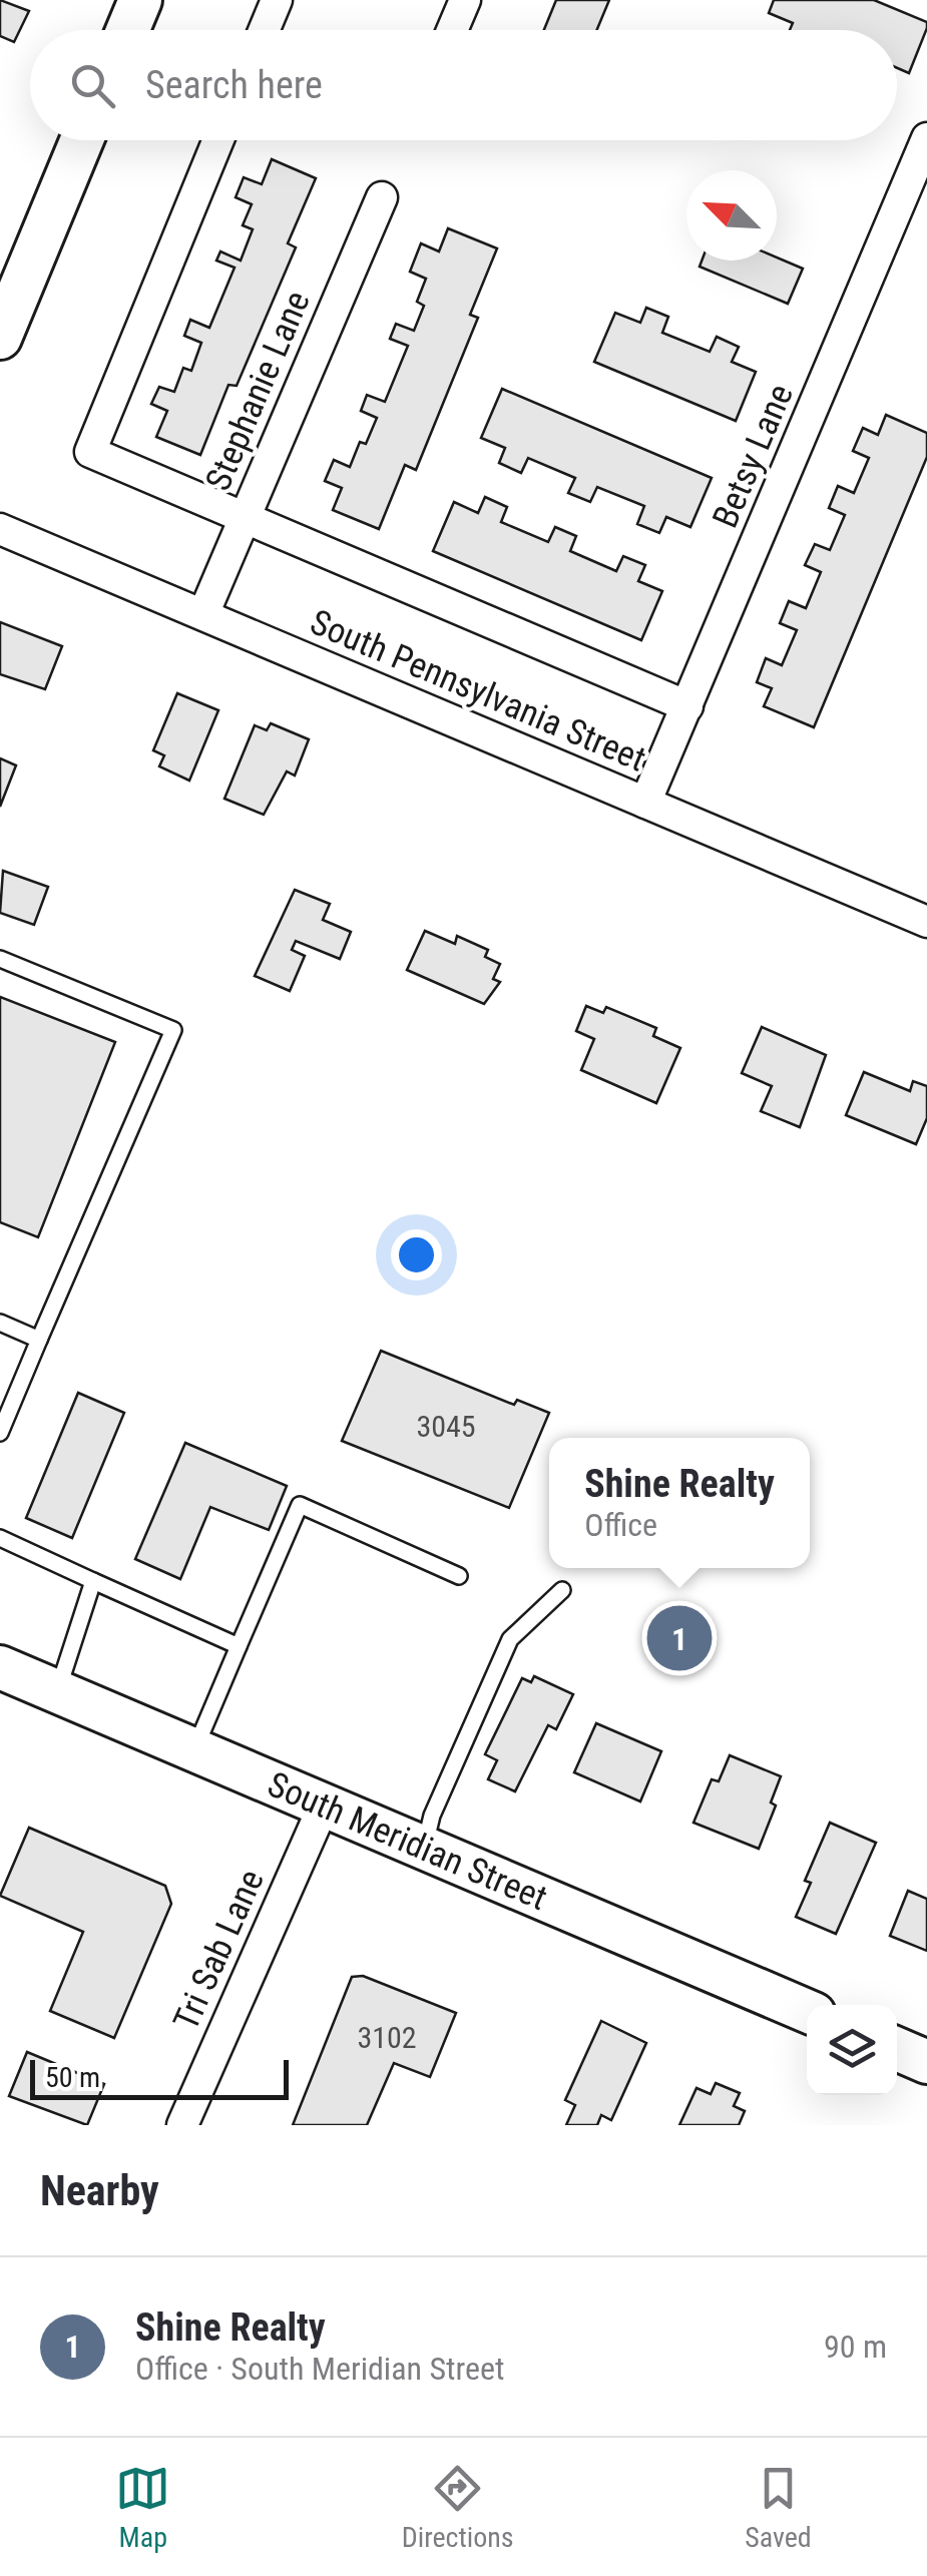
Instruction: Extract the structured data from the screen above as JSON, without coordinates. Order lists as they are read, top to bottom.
{
  "streets": {
    "main road": ["South Meridian Street"],
    "street": [
      "Stephanie Lane",
      "Betsy Lane",
      "South Pennsylvania Street",
      "Tri Sab Lane"
    ]
  },
  "crossings": [
    ["Stephanie Lane", "South Pennsylvania Street"],
    ["Betsy Lane", "South Pennsylvania Street"],
    ["South Meridian Street", "Tri Sab Lane"]
  ],
  "house_numbers": ["3045", "3102"],
  "scale_bar": "50 m",
  "north": "top left",
  "page": {
    "search": "Search here",
    "popup": ["Shine Realty", "Office"],
    "pins": "1",
    "scale": "50 m",
    "heading": "Nearby",
    "list": [
      {
        "mark": "1",
        "name": "Shine Realty",
        "note": "Office · South Meridian Street",
        "value": "90 m"
      }
    ],
    "nav": ["Map", "Directions", "Saved"]
  }
}
